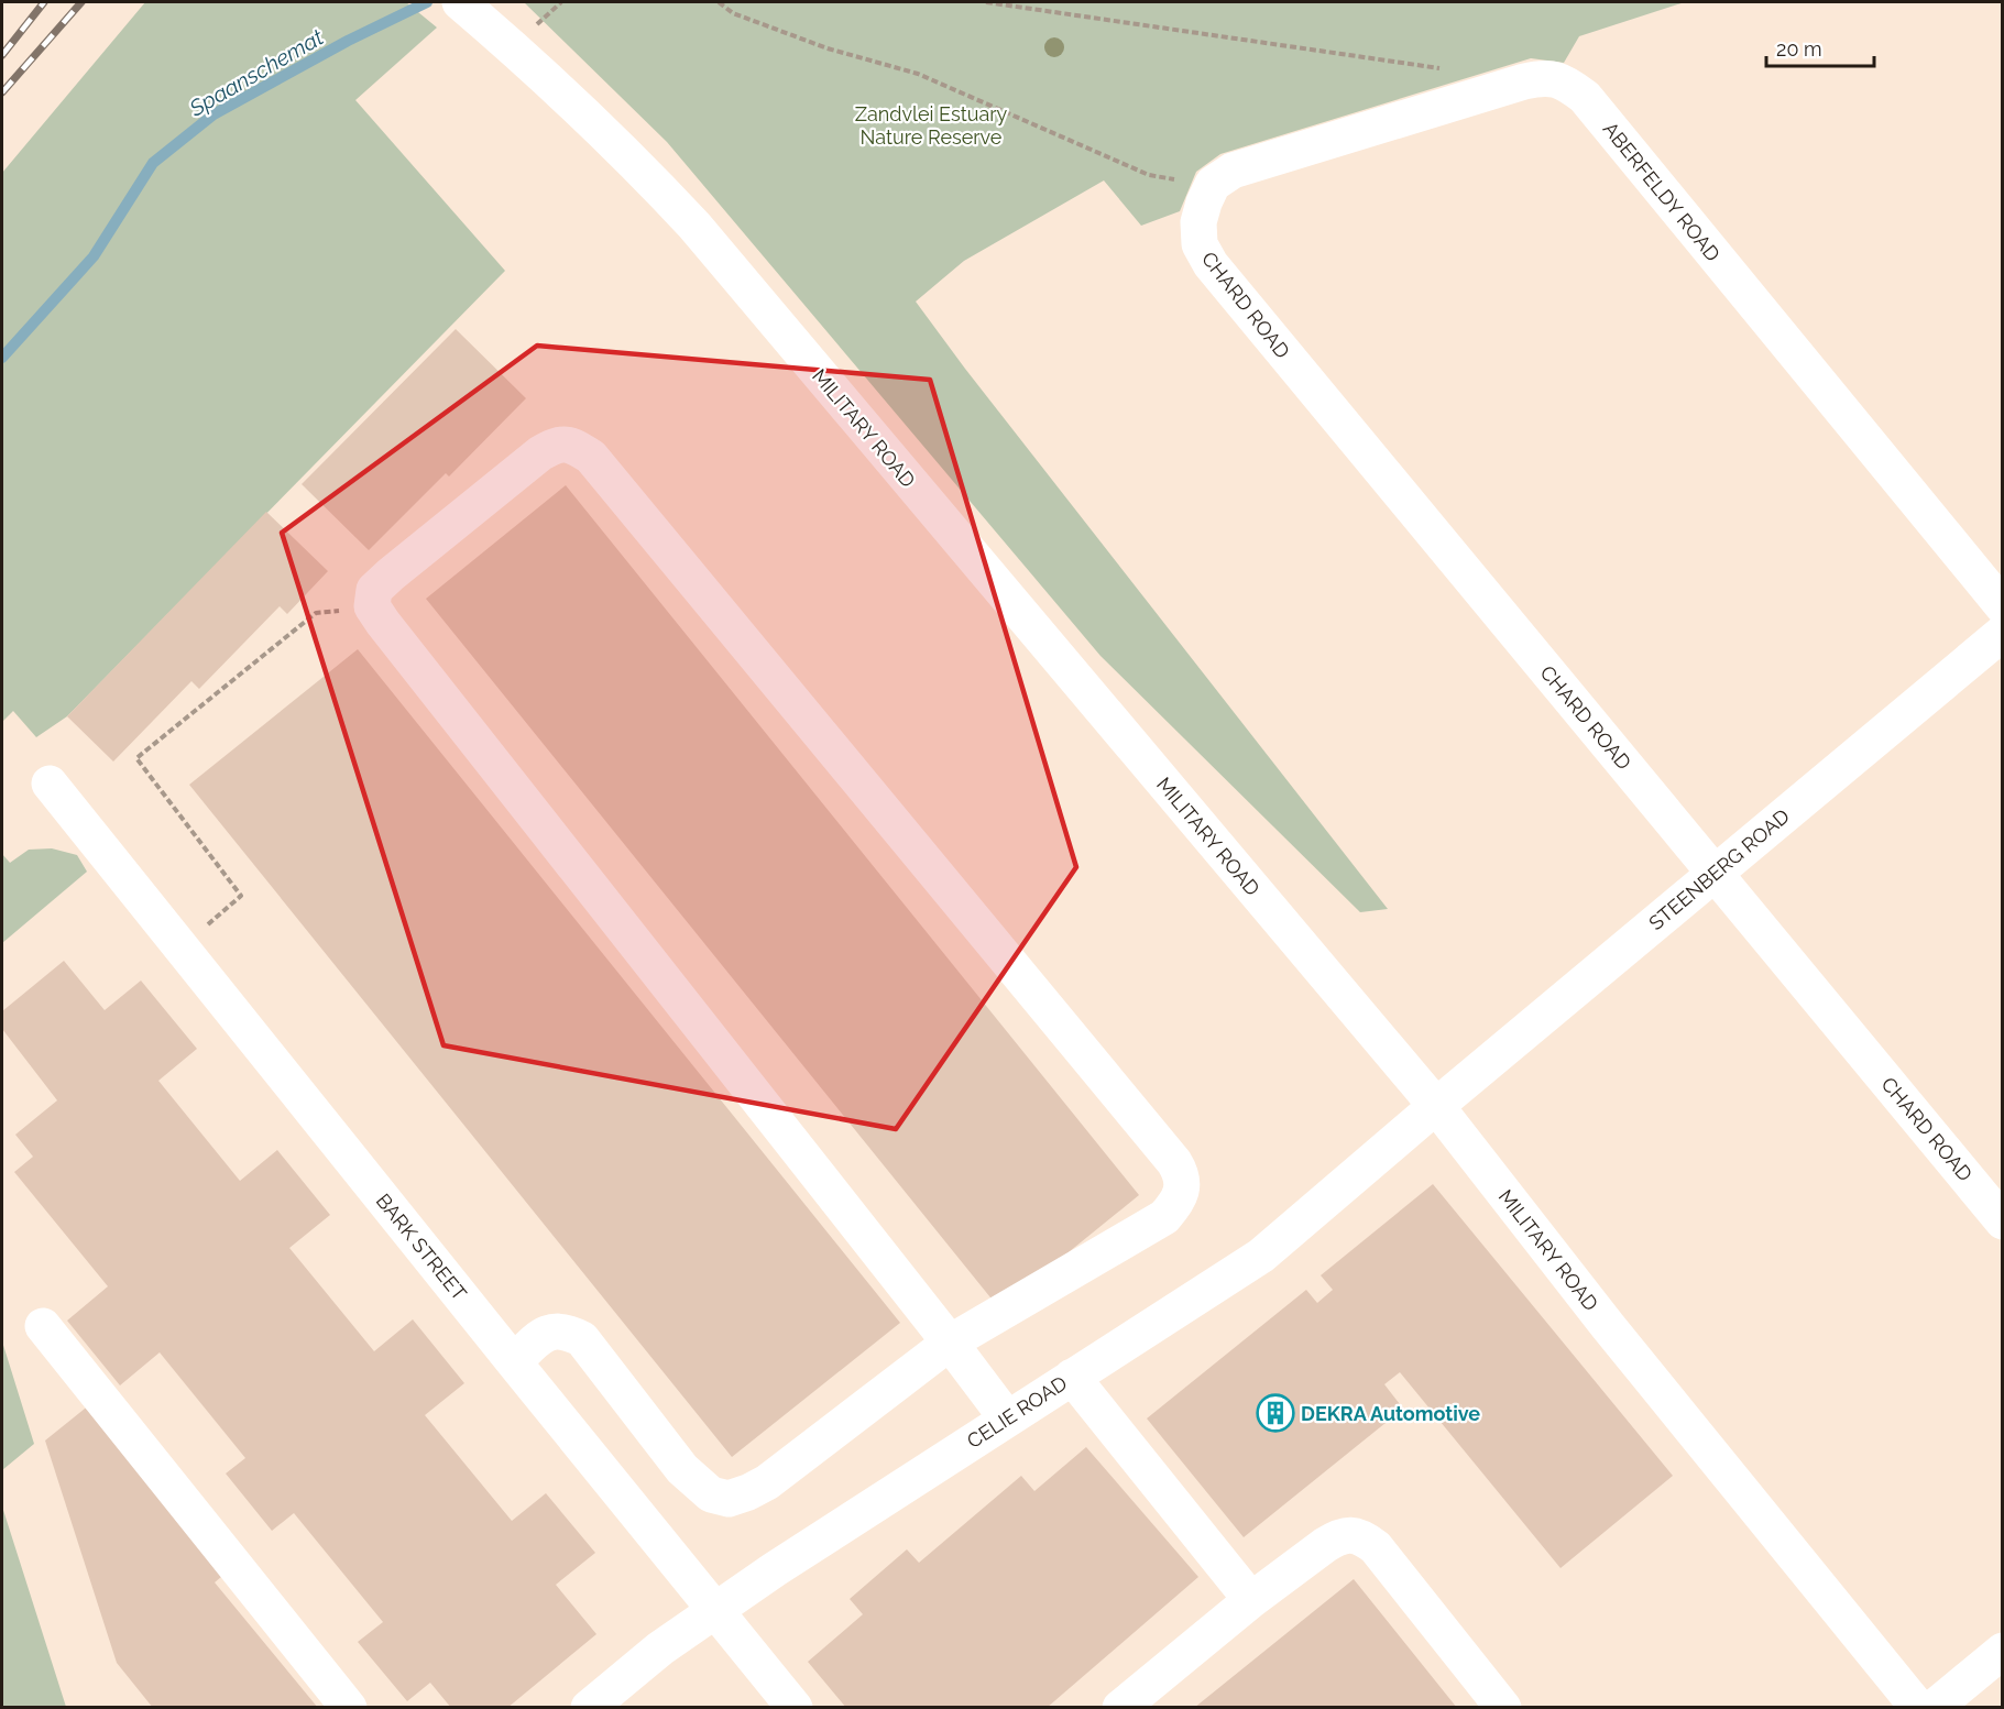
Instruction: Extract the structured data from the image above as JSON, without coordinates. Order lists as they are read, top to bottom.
{
  "streets": {
    "street": [
      "ABERFELDY ROAD",
      "CHARD ROAD",
      "MILITARY ROAD",
      "STEENBERG ROAD",
      "BARK STREET",
      "CELIE ROAD"
    ]
  },
  "crossings": [
    ["ABERFELDY ROAD", "CHARD ROAD"],
    ["CHARD ROAD", "STEENBERG ROAD"],
    ["MILITARY ROAD", "STEENBERG ROAD"],
    ["MILITARY ROAD", "CELIE ROAD"],
    ["STEENBERG ROAD", "CELIE ROAD"],
    ["BARK STREET", "CELIE ROAD"]
  ],
  "water": ["Spaanschemat"],
  "parks": ["Zandvlei Estuary Nature Reserve"],
  "places": {
    "building": ["DEKRA Automotive"]
  },
  "scale_bar": "20 m"
}
